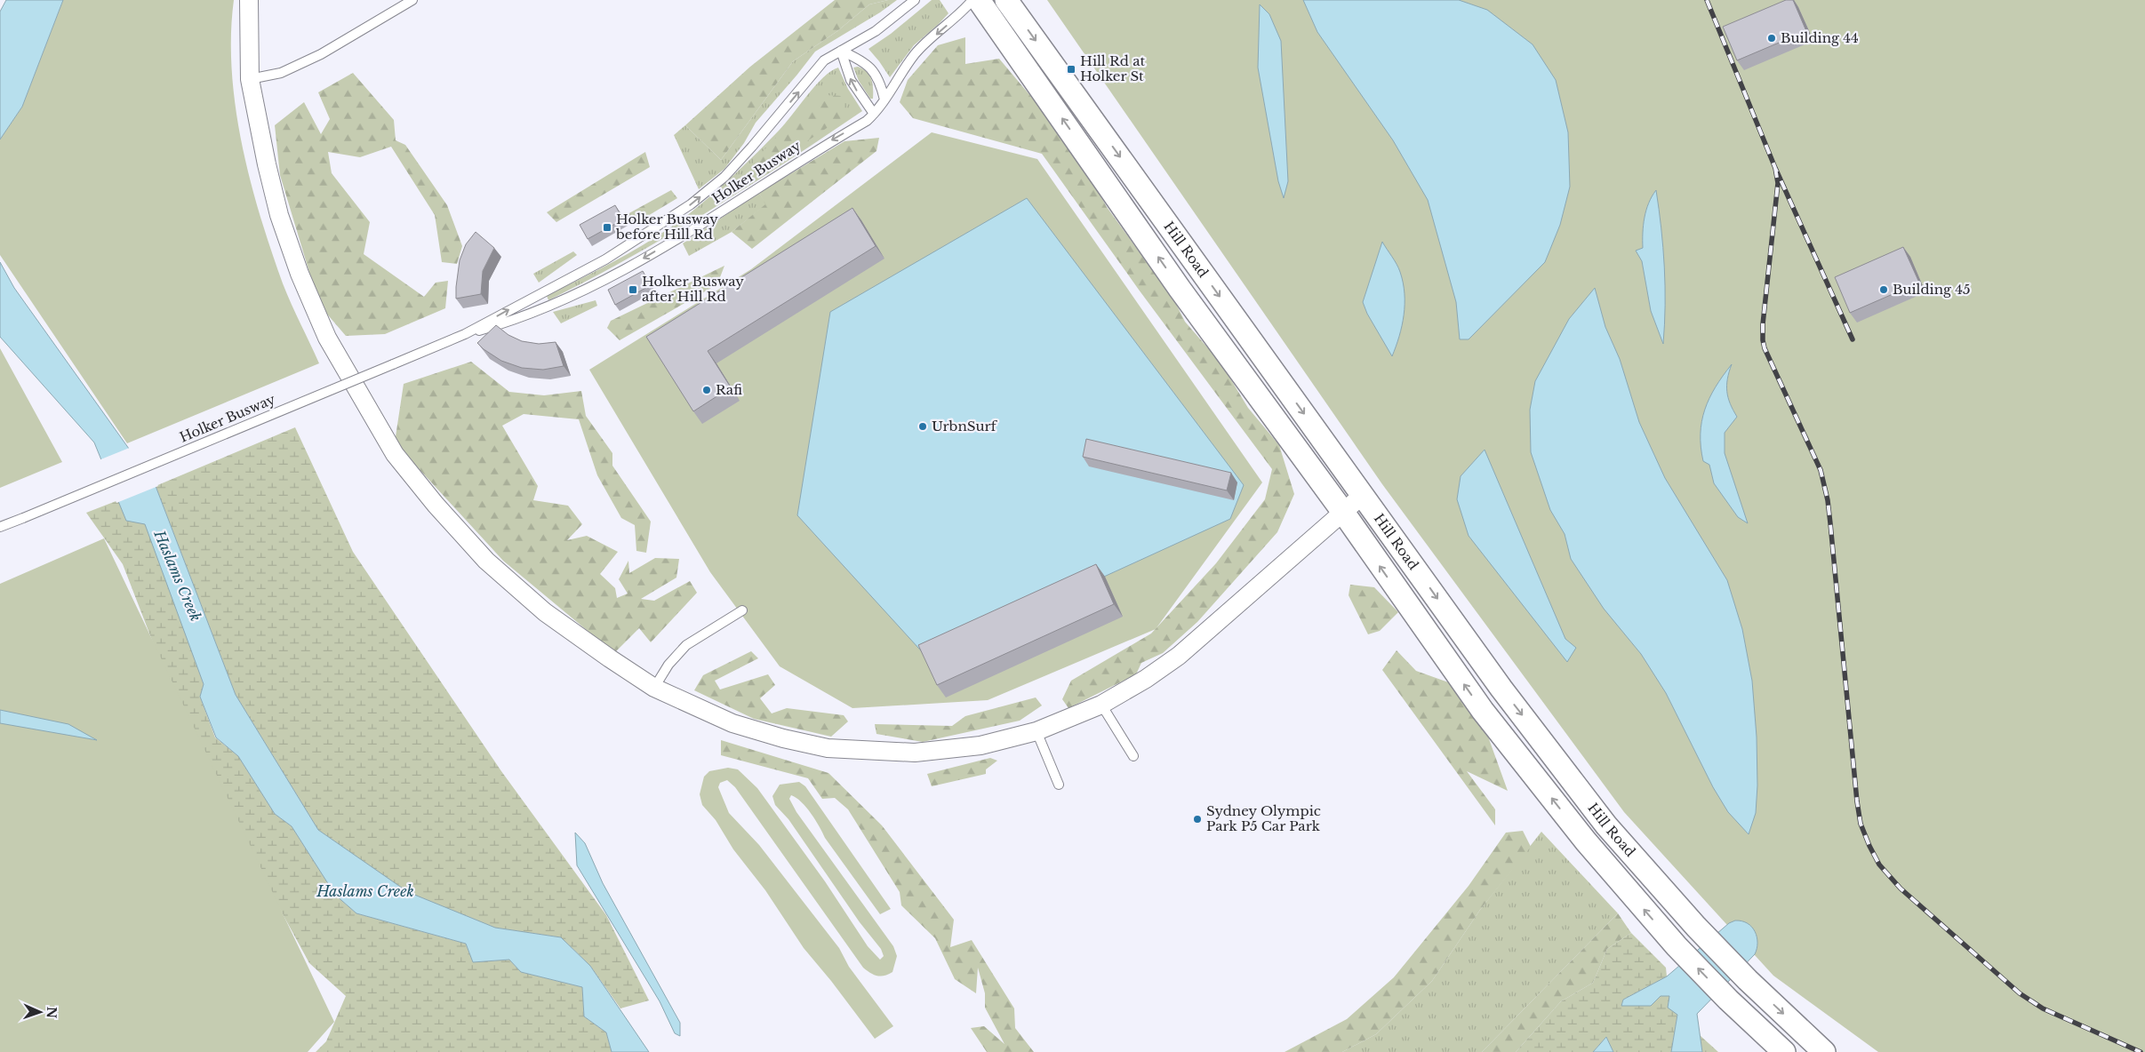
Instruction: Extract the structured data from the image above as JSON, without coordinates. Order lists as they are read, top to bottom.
{
  "streets": {
    "street": ["Hill Road"],
    "lane": ["Holker Busway"]
  },
  "water": ["Haslams Creek"],
  "places": {
    "other": [
      "Building 44",
      "Building 45",
      "Rafi",
      "UrbnSurf",
      "Sydney Olympic Park P5 Car Park"
    ],
    "transit": ["Hill Rd at Holker St", "Holker Busway before Hill Rd", "Holker Busway after Hill Rd"]
  },
  "north": "right"
}
